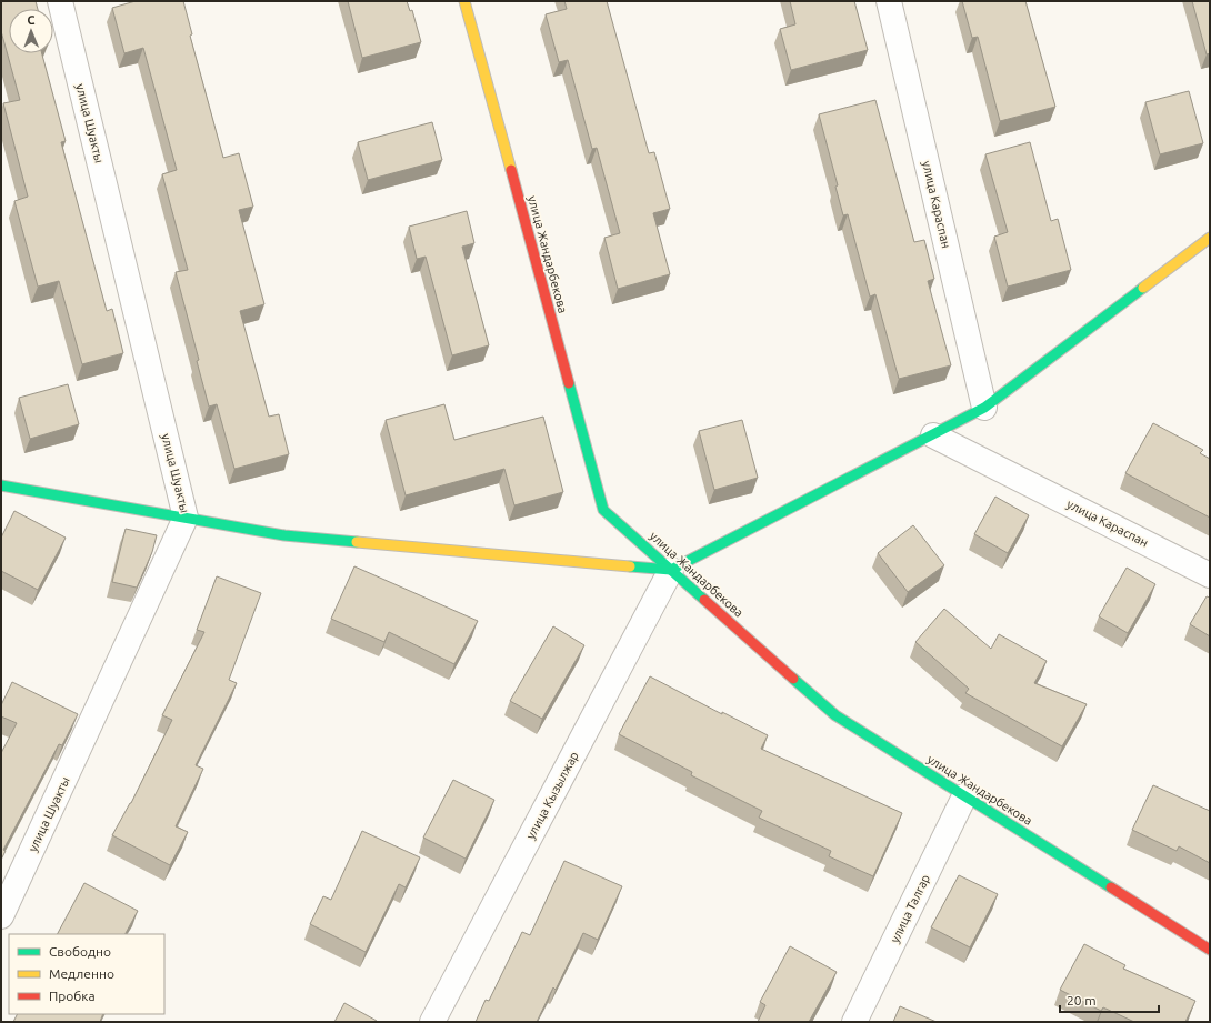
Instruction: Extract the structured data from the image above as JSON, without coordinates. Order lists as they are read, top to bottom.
{
  "streets": {
    "street": [
      "улица Шуакты",
      "улица Караспан",
      "улица Жандарбекова",
      "улица Кызылжар",
      "улица Талгар"
    ]
  },
  "crossings": [
    ["улица Жандарбекова", "улица Кызылжар"],
    ["улица Жандарбекова", "улица Талгар"]
  ],
  "legend": ["Свободно", "Медленно", "Пробка"],
  "scale_bar": "20 m",
  "north": "top"
}
